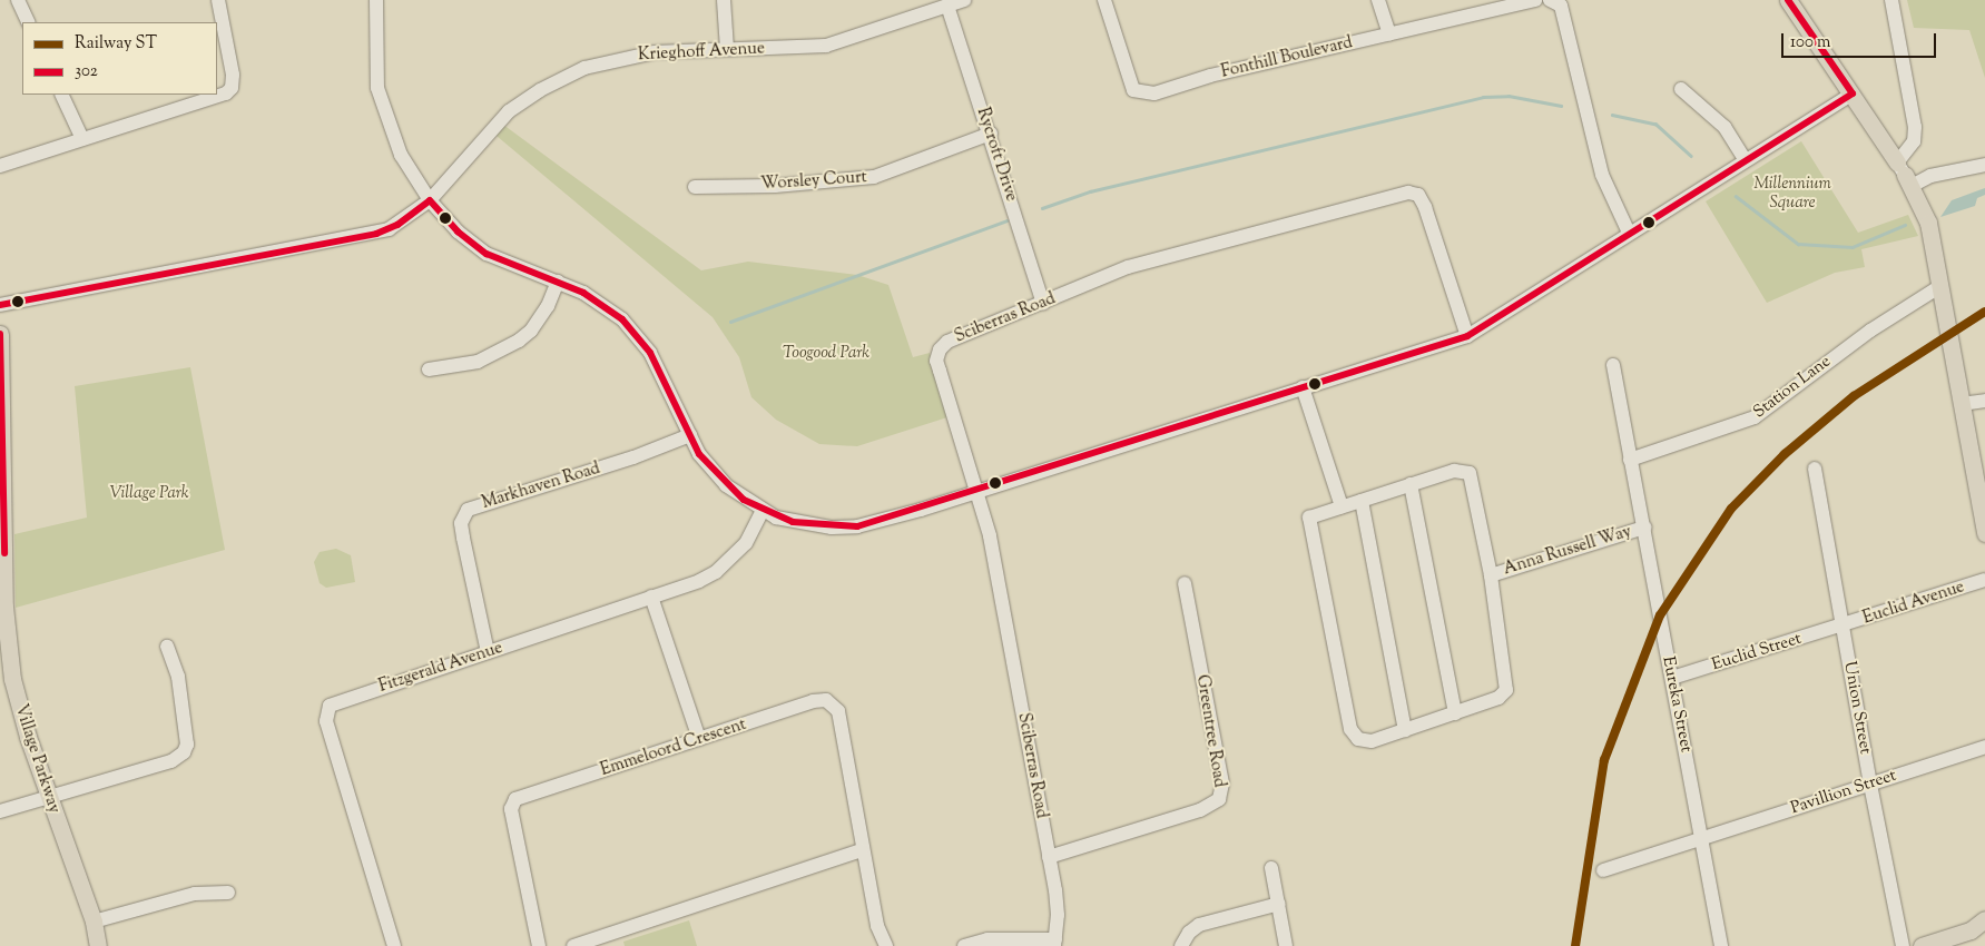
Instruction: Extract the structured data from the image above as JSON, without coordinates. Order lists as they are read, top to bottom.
{
  "streets": {
    "main road": ["Village Parkway"],
    "street": [
      "Krieghoff Avenue",
      "Fonthill Boulevard",
      "Rycroft Drive",
      "Worsley Court",
      "Sciberras Road",
      "Station Lane",
      "Markhaven Road",
      "Anna Russell Way",
      "Euclid Avenue",
      "Euclid Street",
      "Fitzgerald Avenue",
      "Eureka Street",
      "Union Street",
      "Greentree Road",
      "Emmeloord Crescent",
      "Pavillion Street"
    ]
  },
  "crossings": [
    ["Krieghoff Avenue", "Rycroft Drive"],
    ["Rycroft Drive", "Worsley Court"],
    ["Rycroft Drive", "Sciberras Road"],
    ["Sciberras Road", "Greentree Road"],
    ["Station Lane", "Eureka Street"],
    ["Markhaven Road", "Fitzgerald Avenue"],
    ["Anna Russell Way", "Eureka Street"],
    ["Euclid Avenue", "Euclid Street"],
    ["Euclid Avenue", "Union Street"],
    ["Euclid Street", "Eureka Street"],
    ["Euclid Street", "Union Street"],
    ["Eureka Street", "Pavillion Street"],
    ["Union Street", "Pavillion Street"]
  ],
  "parks": ["Millennium Square", "Toogood Park", "Village Park"],
  "lines": ["transit line 302", "rail line ST"],
  "legend": ["Railway ST", "302"],
  "scale_bar": "100 m"
}
